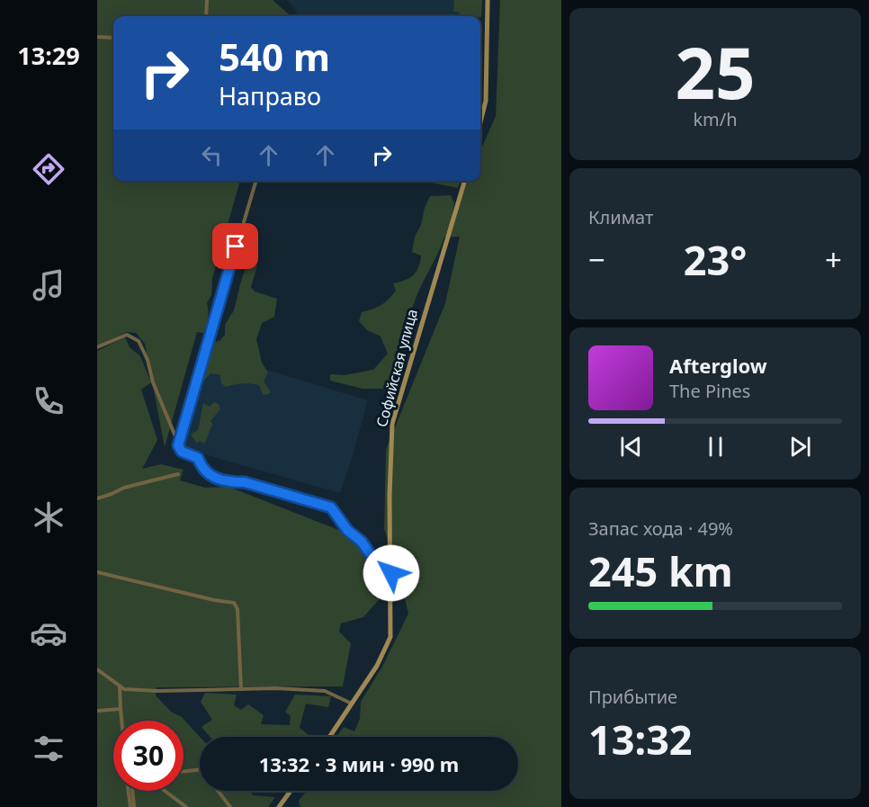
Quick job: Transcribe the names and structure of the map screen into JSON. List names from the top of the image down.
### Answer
{
  "streets": {
    "main road": ["Софийская улица"]
  },
  "page": {
    "tabs": "13:29",
    "tile": [
      ["25", "km/h"],
      "Климат",
      ["Запас хода · 49%", "245 km"],
      ["Прибытие", "13:32"]
    ],
    "turn": ["540 m", "Направо"],
    "heat": ["−", "23°", "+"],
    "song": ["Afterglow", "The Pines"],
    "limit": "30",
    "trip": "13:32 · 3 мин · 990 m"
  }
}
